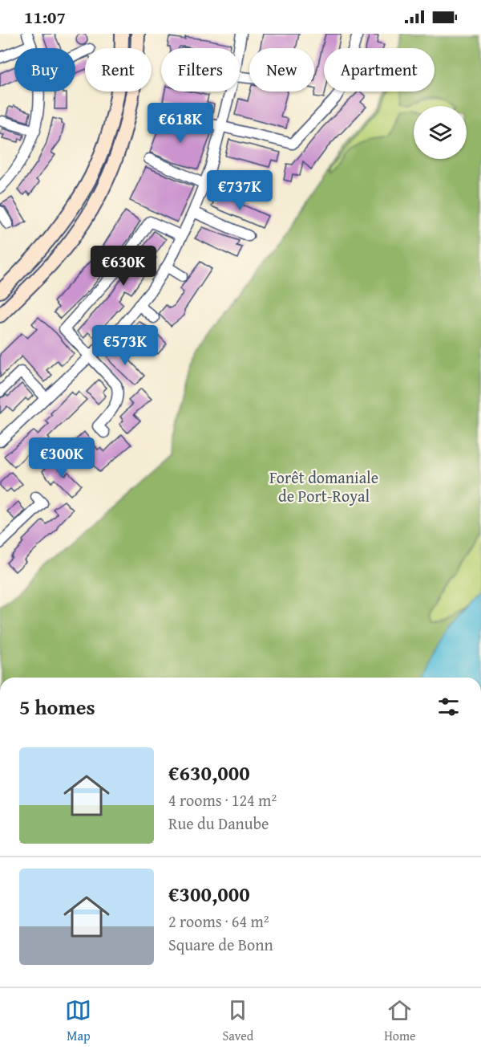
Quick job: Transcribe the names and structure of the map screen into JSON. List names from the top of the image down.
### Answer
{
  "parks": ["Forêt domaniale de Port-Royal"],
  "page": {
    "status": "11:07",
    "chip": [
      "Buy",
      "Rent",
      "Filters",
      "New",
      "Apartment"
    ],
    "price": [
      "€618K",
      "€737K",
      "€630K",
      "€573K",
      "€300K"
    ],
    "heading": "5 homes",
    "list": [
      {
        "name": "€630,000",
        "note": "4 rooms · 124 m² · Rue du Danube"
      },
      {
        "name": "€300,000",
        "note": "2 rooms · 64 m² · Square de Bonn"
      }
    ],
    "tabs": ["Map", "Saved", "Home"]
  }
}
